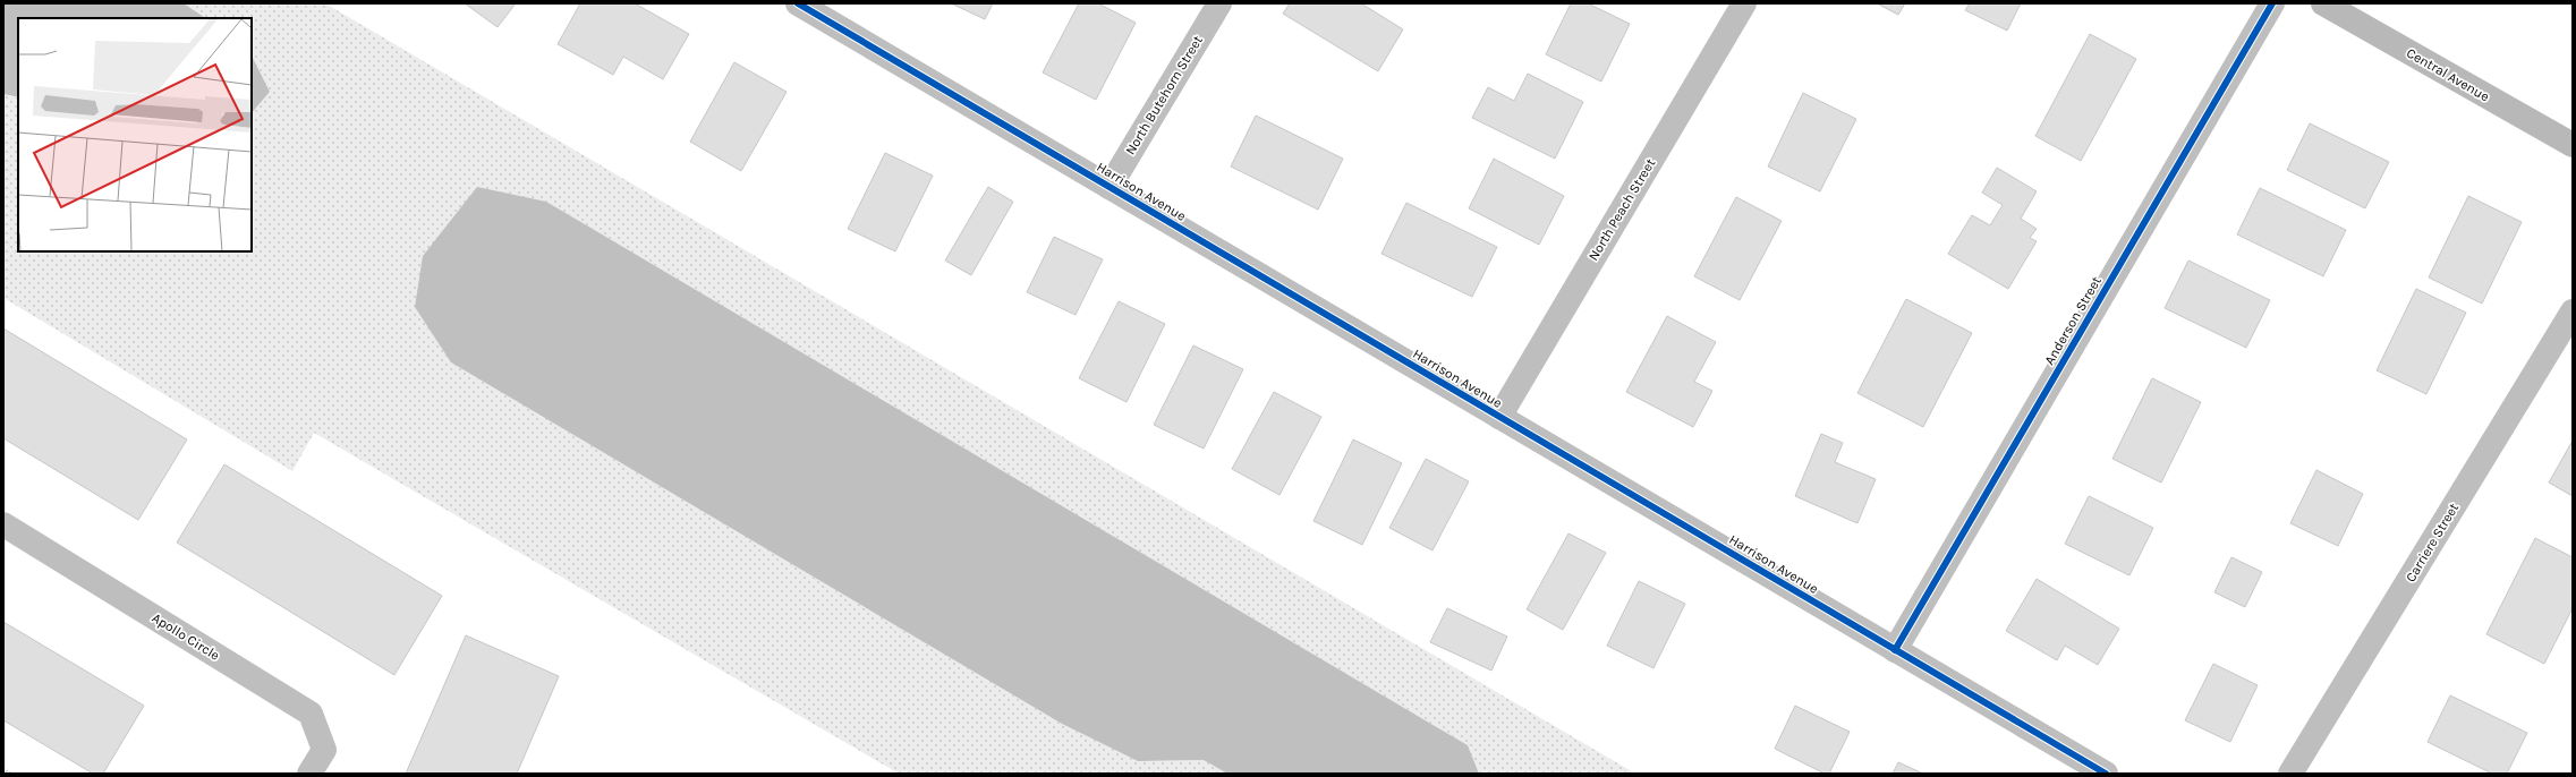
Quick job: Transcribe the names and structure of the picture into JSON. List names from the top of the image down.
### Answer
{
  "streets": {
    "main road": ["Central Avenue"],
    "street": [
      "North Butehorn Street",
      "Harrison Avenue",
      "North Peach Street",
      "Anderson Street",
      "Carriere Street",
      "Apollo Circle"
    ]
  },
  "crossings": [
    ["North Butehorn Street", "Harrison Avenue"],
    ["Harrison Avenue", "North Peach Street"],
    ["Harrison Avenue", "Anderson Street"]
  ]
}
